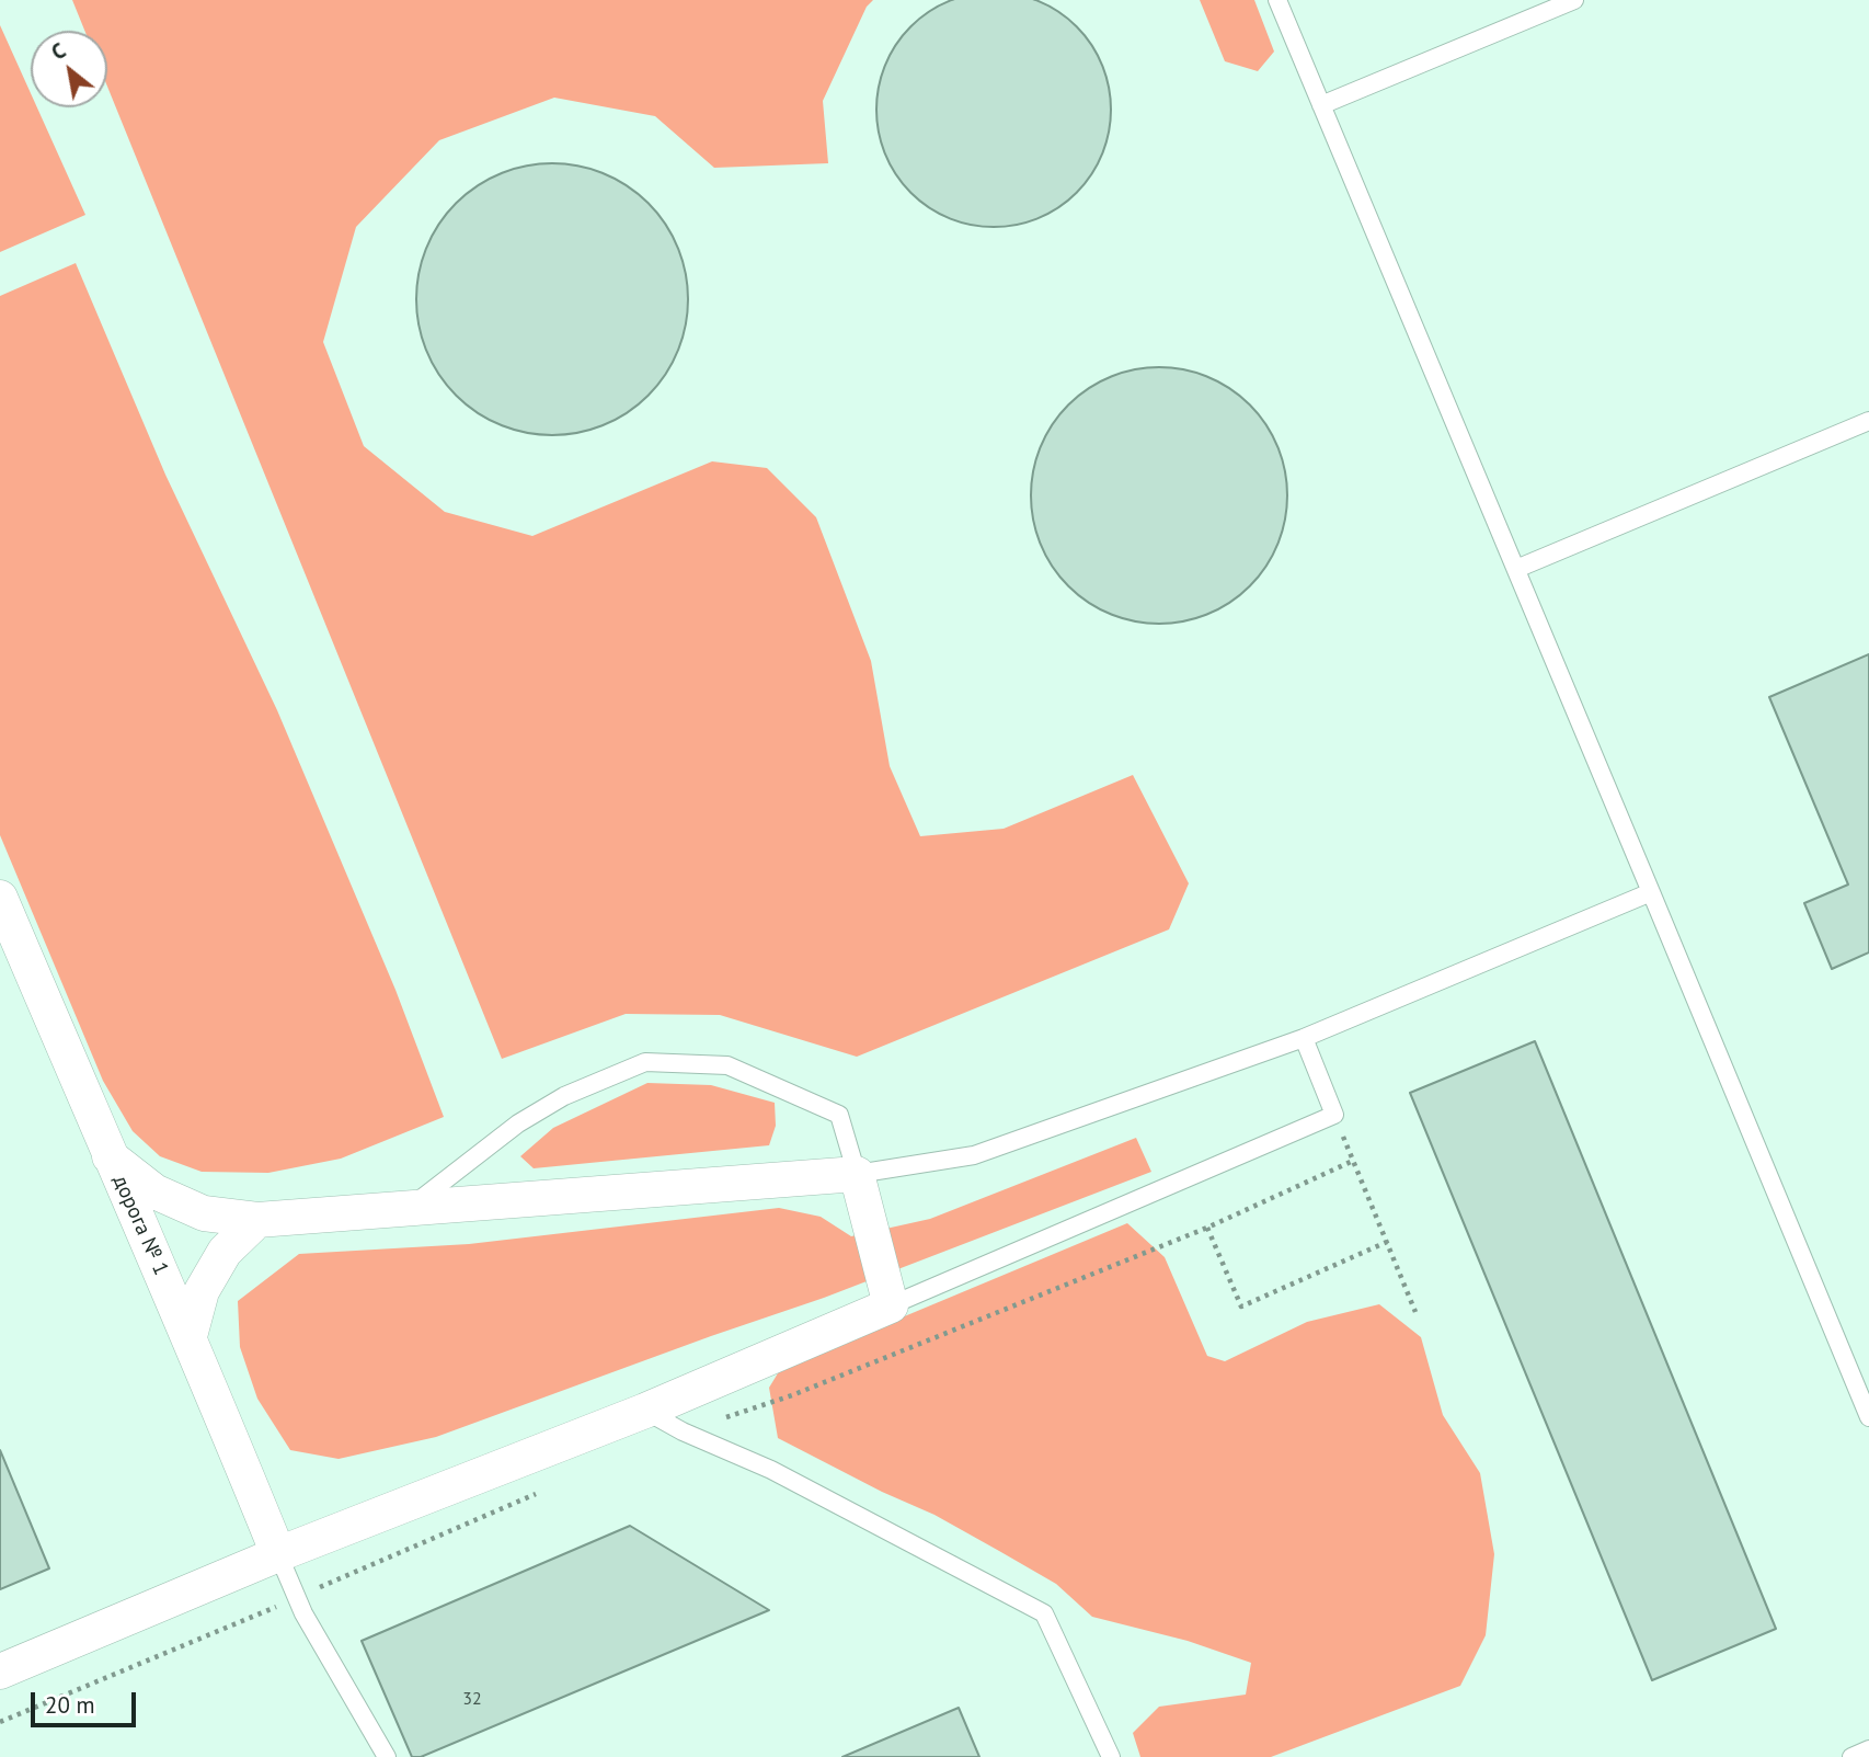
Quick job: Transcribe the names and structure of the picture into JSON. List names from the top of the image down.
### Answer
{
  "streets": {
    "street": ["дорога № 1"]
  },
  "house_numbers": ["32"],
  "scale_bar": "20 m",
  "north": "top left"
}
